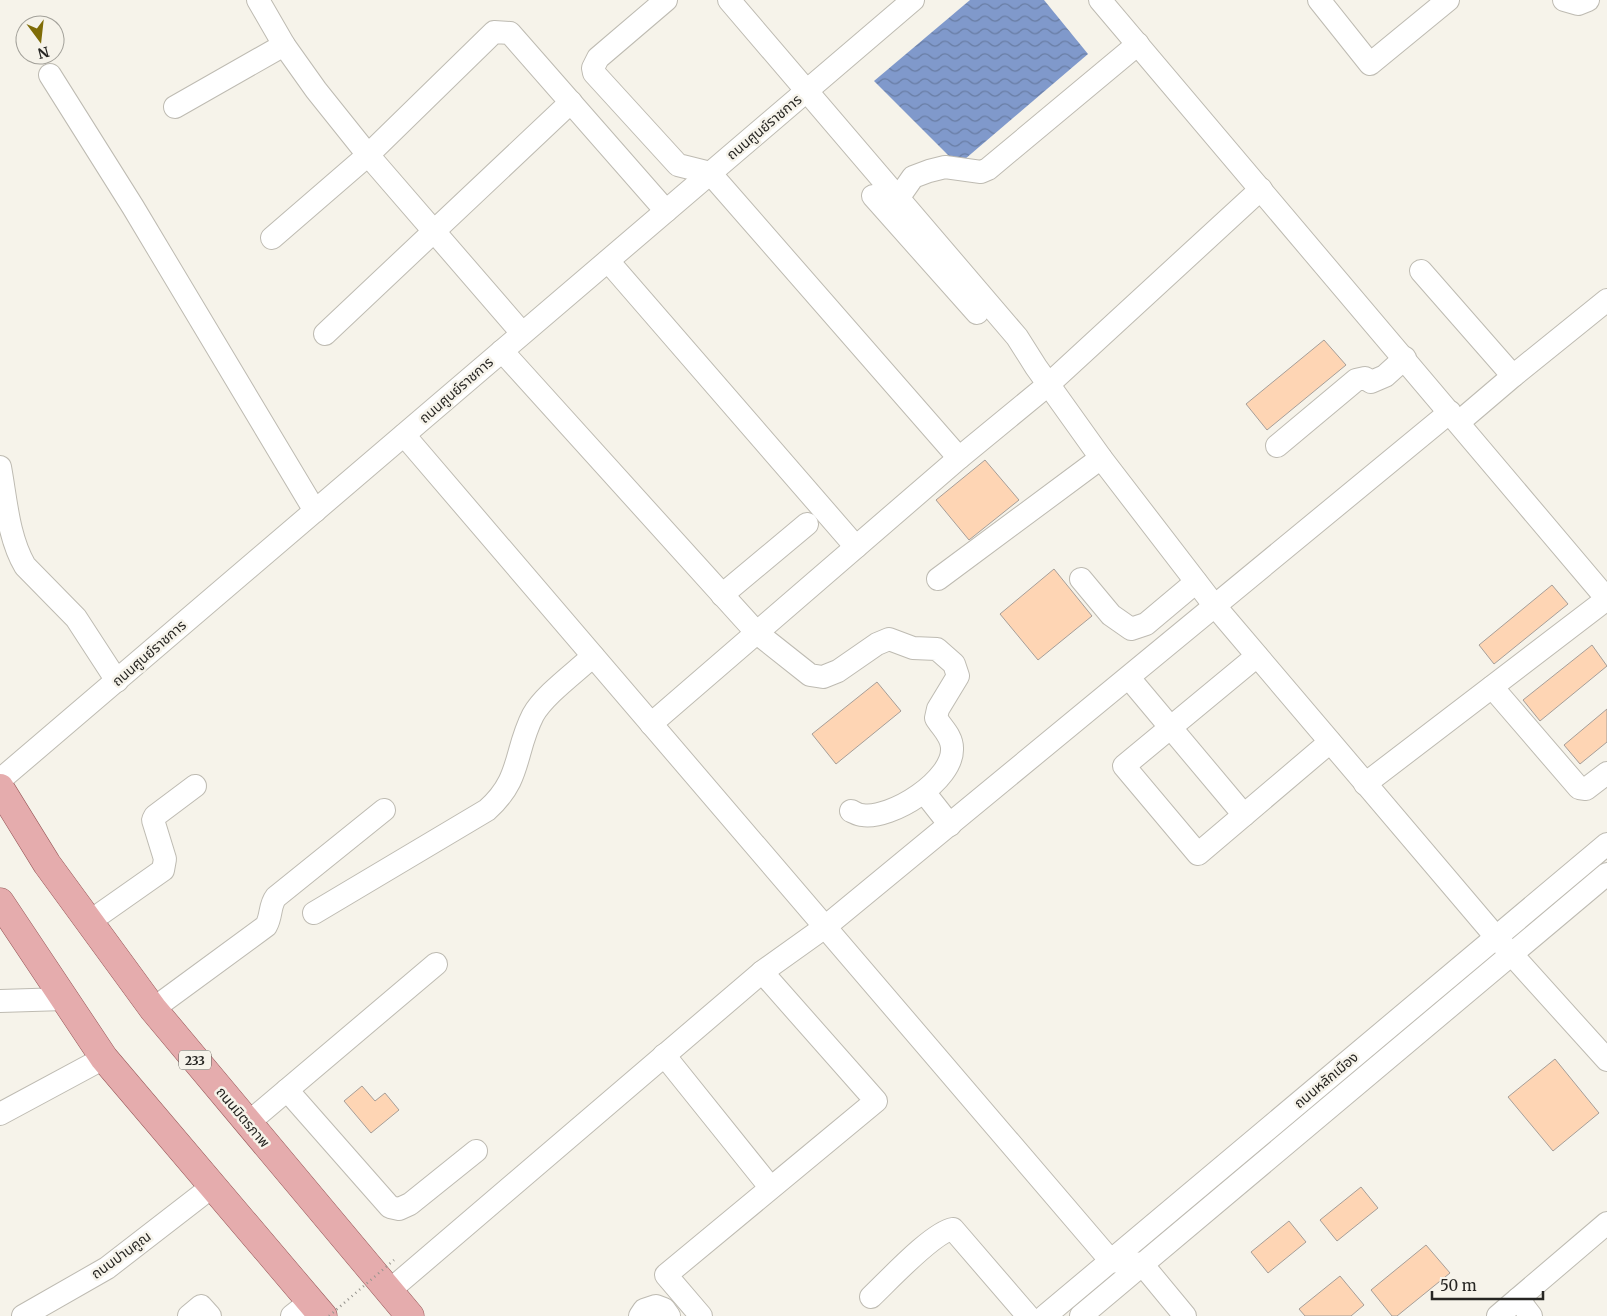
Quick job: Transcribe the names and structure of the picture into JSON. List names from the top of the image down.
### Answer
{
  "streets": {
    "main road": ["233", "ถนนมิตรภาพ"],
    "street": ["ถนนศูนย์ราชการ", "ถนนหลักเมือง", "ถนนปานคูณ"]
  },
  "scale_bar": "50 m",
  "north": "bottom"
}
